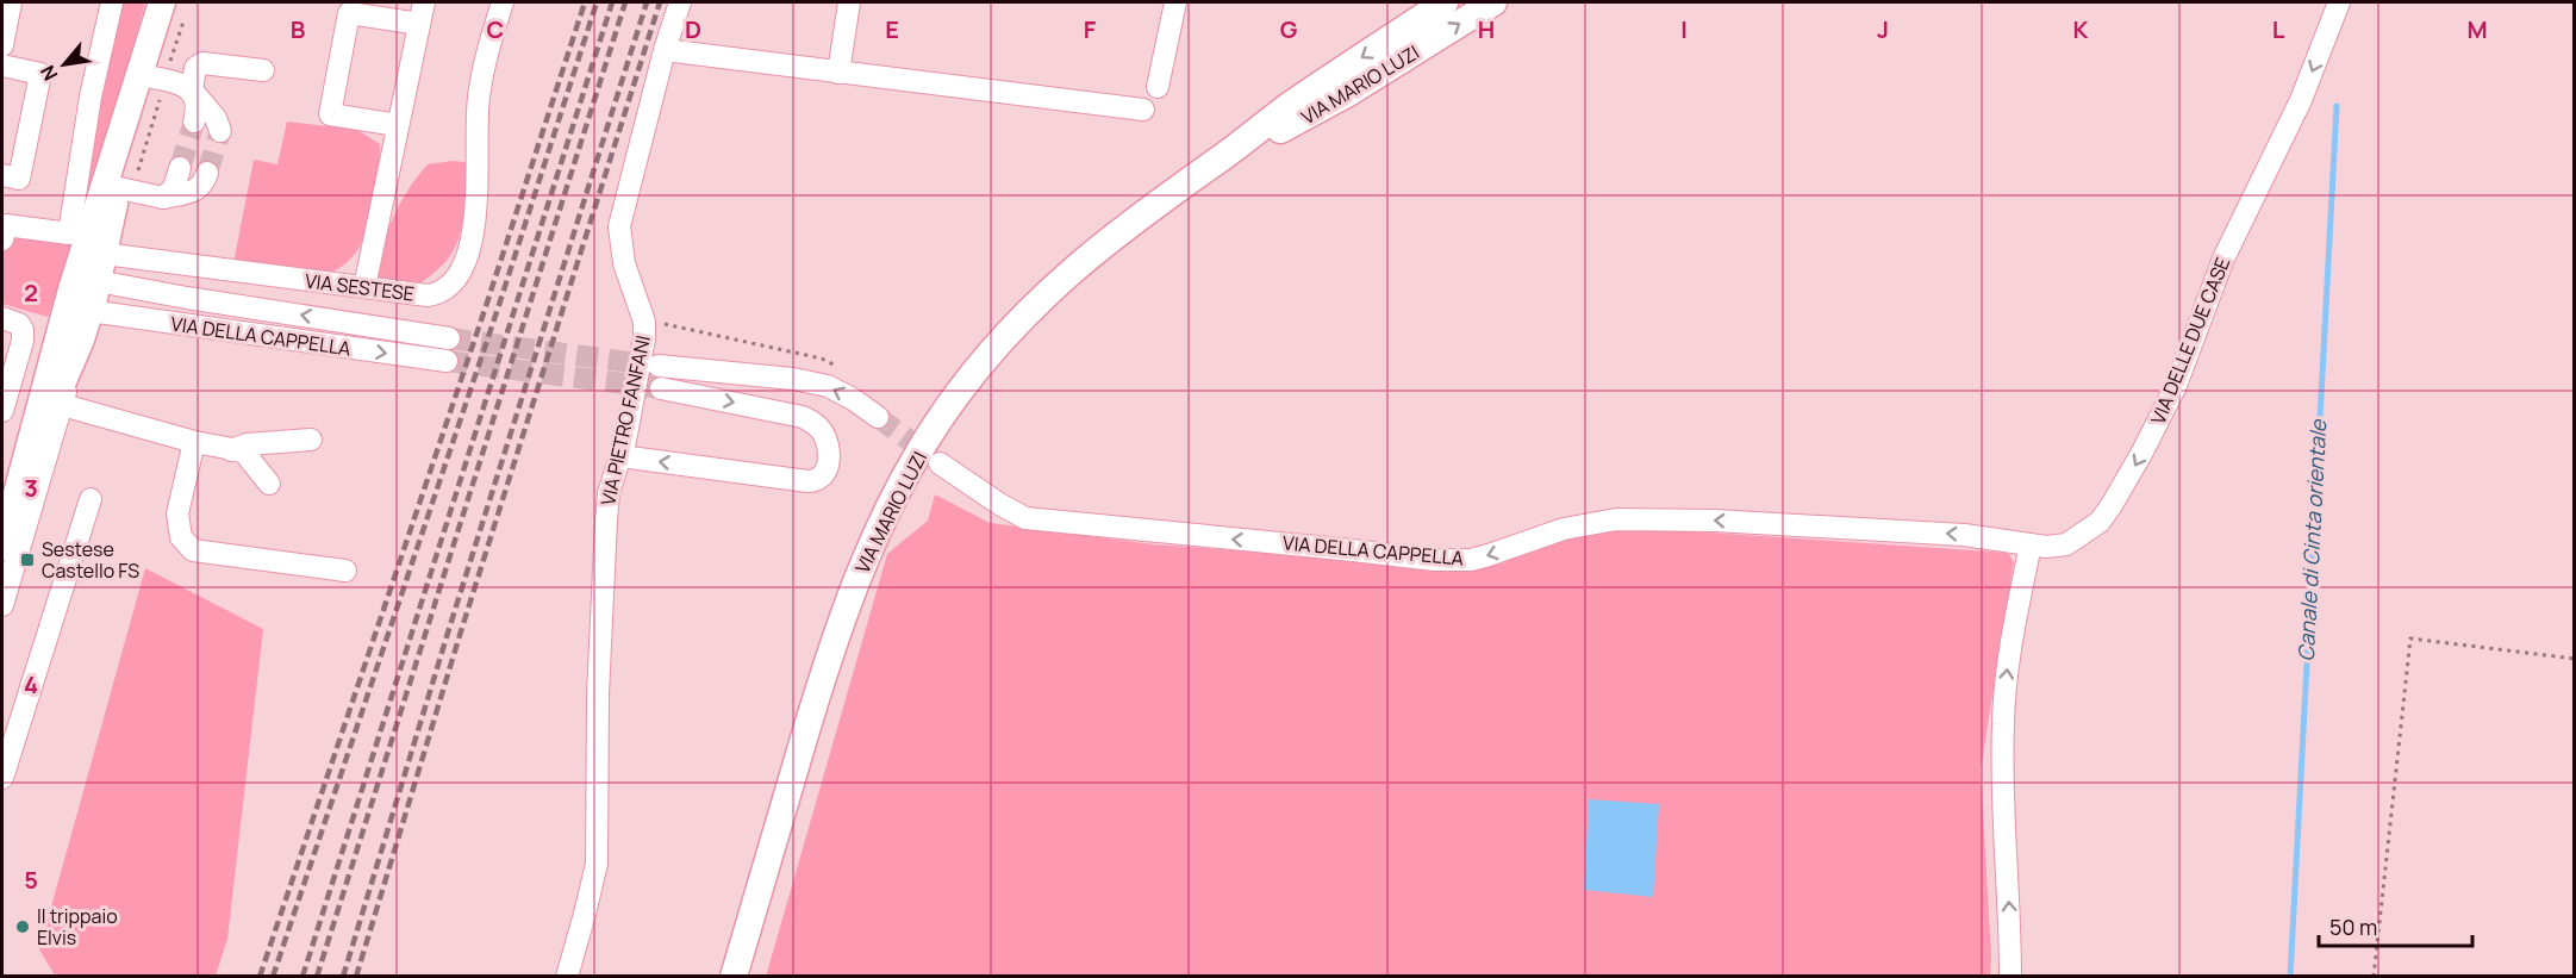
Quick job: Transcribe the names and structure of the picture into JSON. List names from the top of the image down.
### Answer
{
  "streets": {
    "main road": ["VIA MARIO LUZI"],
    "street": [
      "VIA SESTESE",
      "VIA DELLA CAPPELLA",
      "VIA DELLE DUE CASE",
      "VIA PIETRO FANFANI"
    ]
  },
  "crossings": [
    ["VIA DELLA CAPPELLA", "VIA DELLE DUE CASE"]
  ],
  "one_way": ["VIA DELLE DUE CASE"],
  "water": ["Canale di Cinta orientale"],
  "places": {
    "transit": ["Sestese Castello FS"],
    "other": ["Il trippaio Elvis"]
  },
  "scale_bar": "50 m",
  "north": "bottom left",
  "grid": {
    "columns": [
      "B",
      "C",
      "D",
      "E",
      "F",
      "G",
      "H",
      "I",
      "J",
      "K",
      "L",
      "M"
    ],
    "rows": [
      "2",
      "3",
      "4",
      "5"
    ]
  }
}
